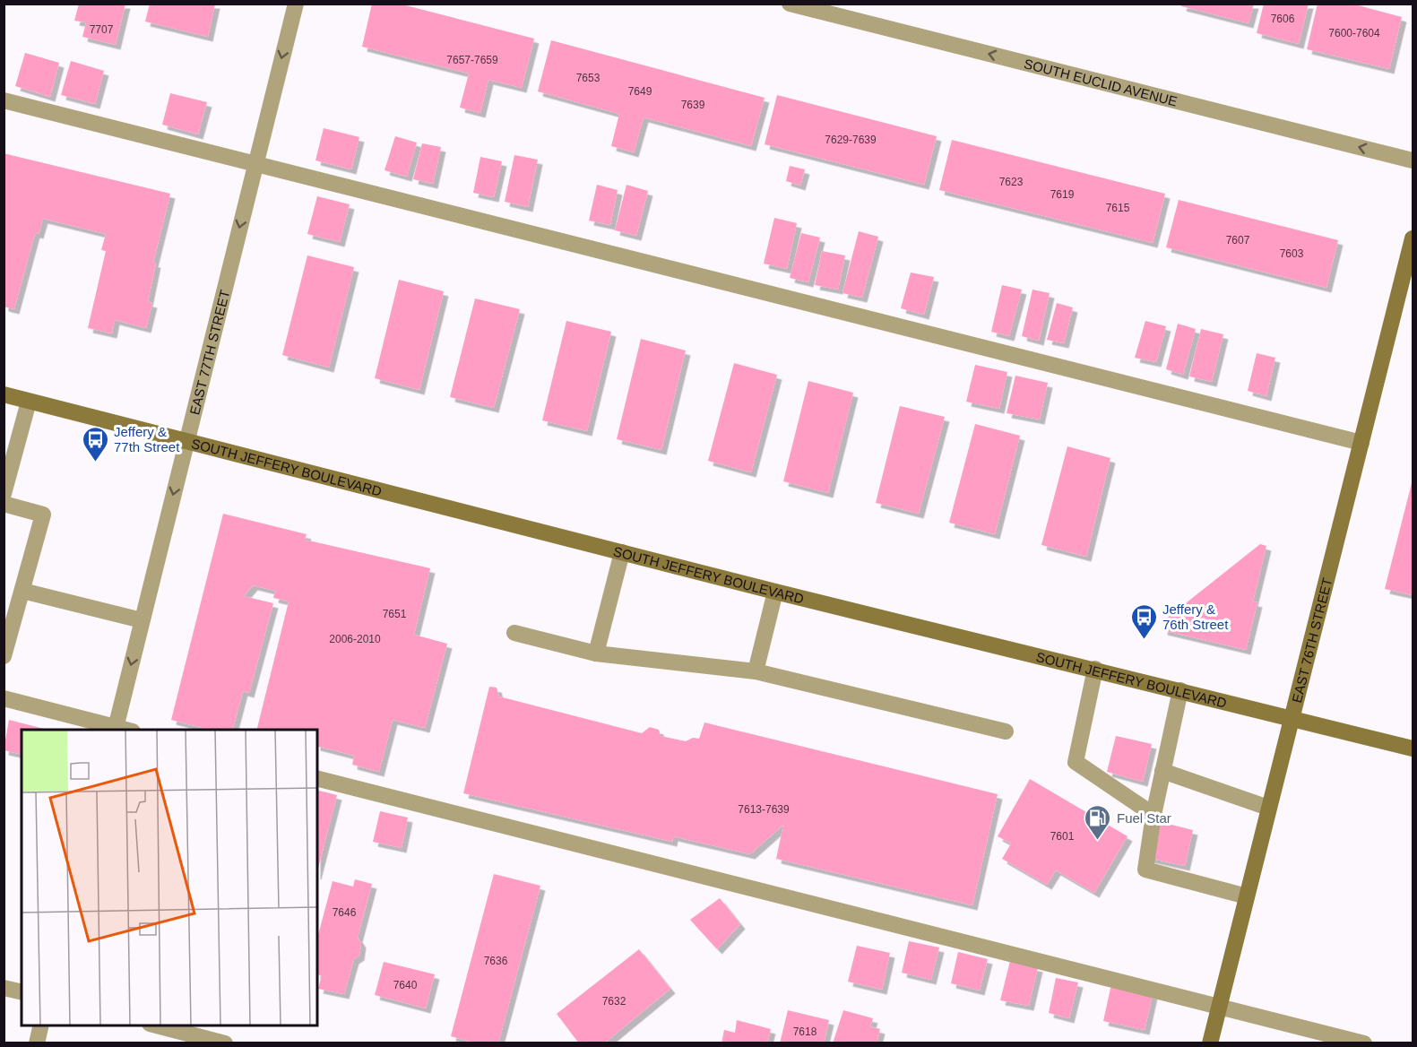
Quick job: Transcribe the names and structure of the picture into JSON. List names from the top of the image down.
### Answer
{
  "streets": {
    "street": [
      "SOUTH EUCLID AVENUE",
      "EAST 77TH STREET",
      "SOUTH JEFFERY BOULEVARD",
      "EAST 76TH STREET"
    ]
  },
  "crossings": [
    ["EAST 77TH STREET", "SOUTH JEFFERY BOULEVARD"],
    ["SOUTH JEFFERY BOULEVARD", "EAST 76TH STREET"]
  ],
  "one_way": ["SOUTH EUCLID AVENUE", "EAST 77TH STREET"],
  "places": {
    "bus stop": ["Jeffery & 77th Street", "Jeffery & 76th Street"],
    "fuel station": ["Fuel Star"]
  },
  "house_numbers": [
    "7606",
    "7707",
    "7600-7604",
    "7657-7659",
    "7653",
    "7649",
    "7639",
    "7629-7639",
    "7623",
    "7619",
    "7615",
    "7607",
    "7603",
    "7651",
    "2006-2010",
    "7613-7639",
    "7601",
    "7646",
    "7636",
    "7640",
    "7632",
    "7618"
  ]
}
